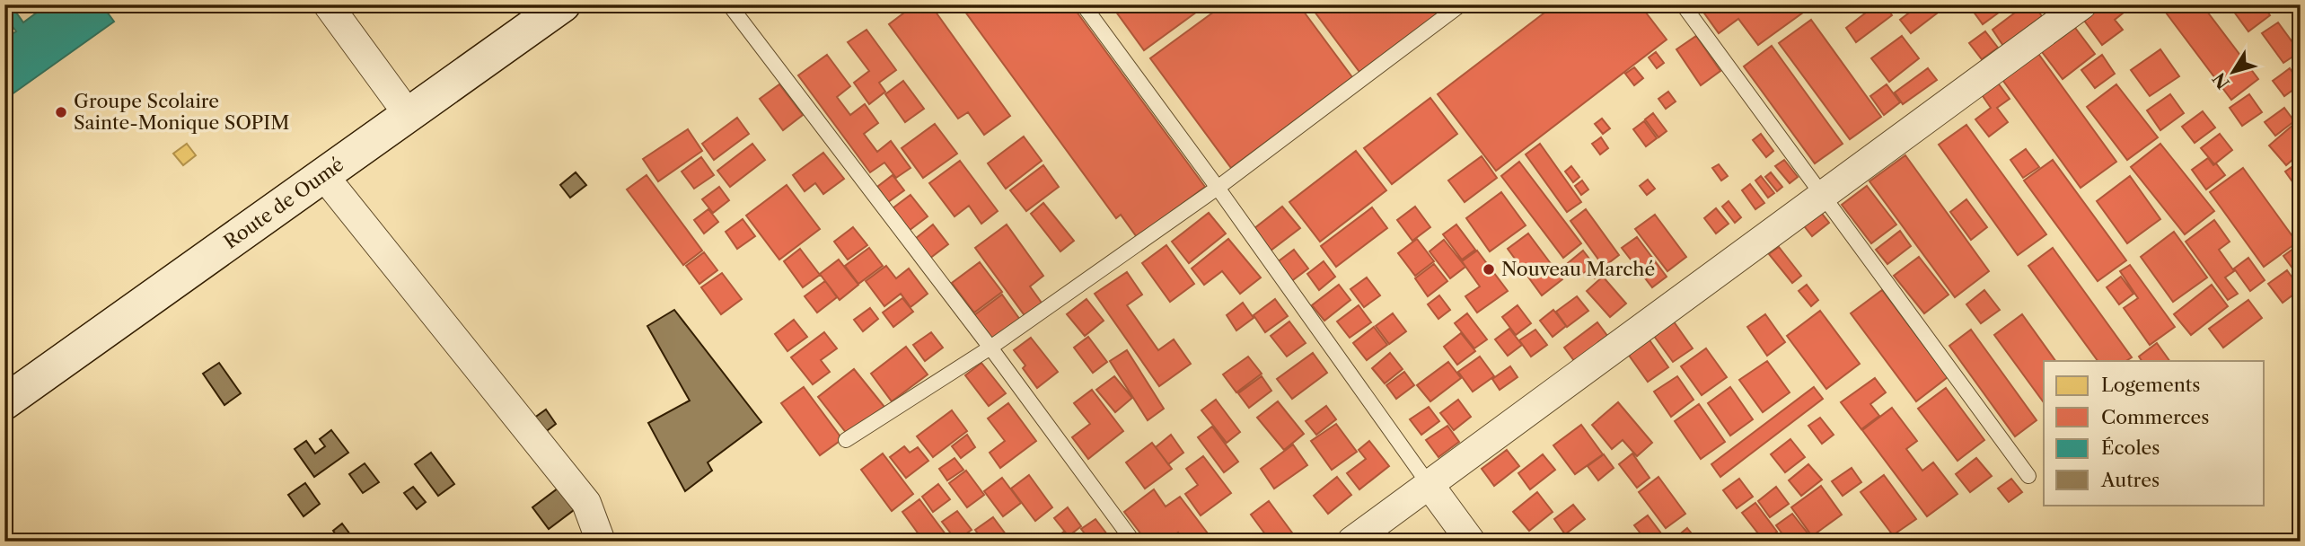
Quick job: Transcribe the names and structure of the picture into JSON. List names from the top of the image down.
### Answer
{
  "streets": {
    "street": ["Route de Oumé"]
  },
  "places": ["Groupe Scolaire Sainte-Monique SOPIM", "Nouveau Marché"],
  "legend": [
    "Logements",
    "Commerces",
    "Écoles",
    "Autres"
  ],
  "north": "bottom left"
}
